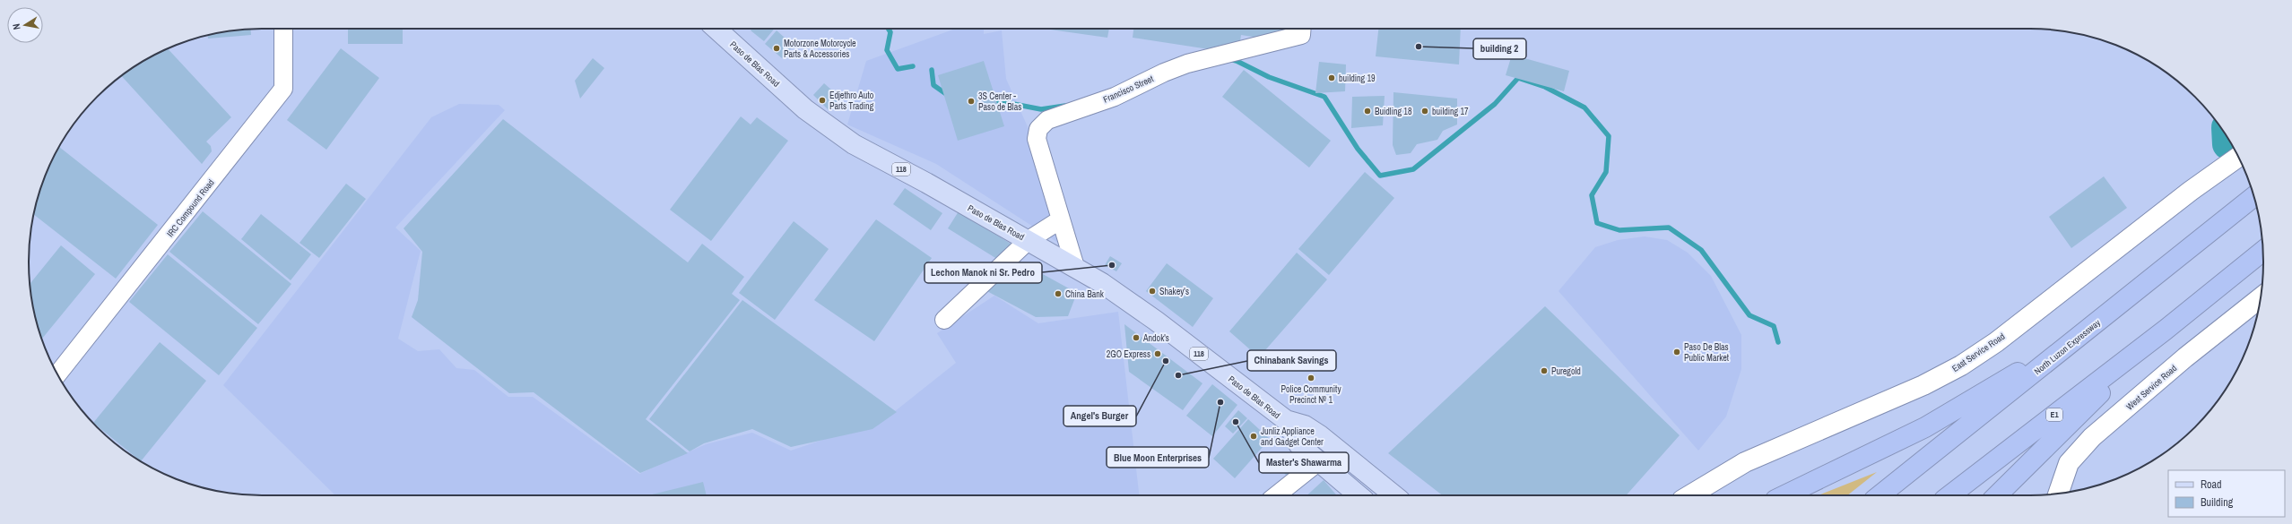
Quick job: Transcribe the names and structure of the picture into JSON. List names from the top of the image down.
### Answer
{
  "streets": {
    "highway": ["North Luzon Expressway", "E1"],
    "main road": [
      "Paso de Blas Road",
      "118",
      "East Service Road",
      "West Service Road"
    ],
    "street": ["Francisco Street", "IRC Compound Road"]
  },
  "crossings": [
    ["Paso de Blas Road", "Francisco Street"]
  ],
  "places": [
    "building 2",
    "Motorzone Motorcycle Parts & Accessories",
    "building 19",
    "Edjethro Auto Parts Trading",
    "3S Center - Paso de Blas",
    "Buidling 18",
    "building 17",
    "Lechon Manok ni Sr. Pedro",
    "Shakey's",
    "China Bank",
    "Andok's",
    "Paso De Blas Public Market",
    "2GO Express",
    "Angel's Burger",
    "Puregold",
    "Chinabank Savings",
    "Police Community Precinct № 1",
    "Blue Moon Enterprises",
    "Master's Shawarma",
    "Junliz Appliance and Gadget Center"
  ],
  "legend": ["Road", "Building"],
  "north": "left"
}
